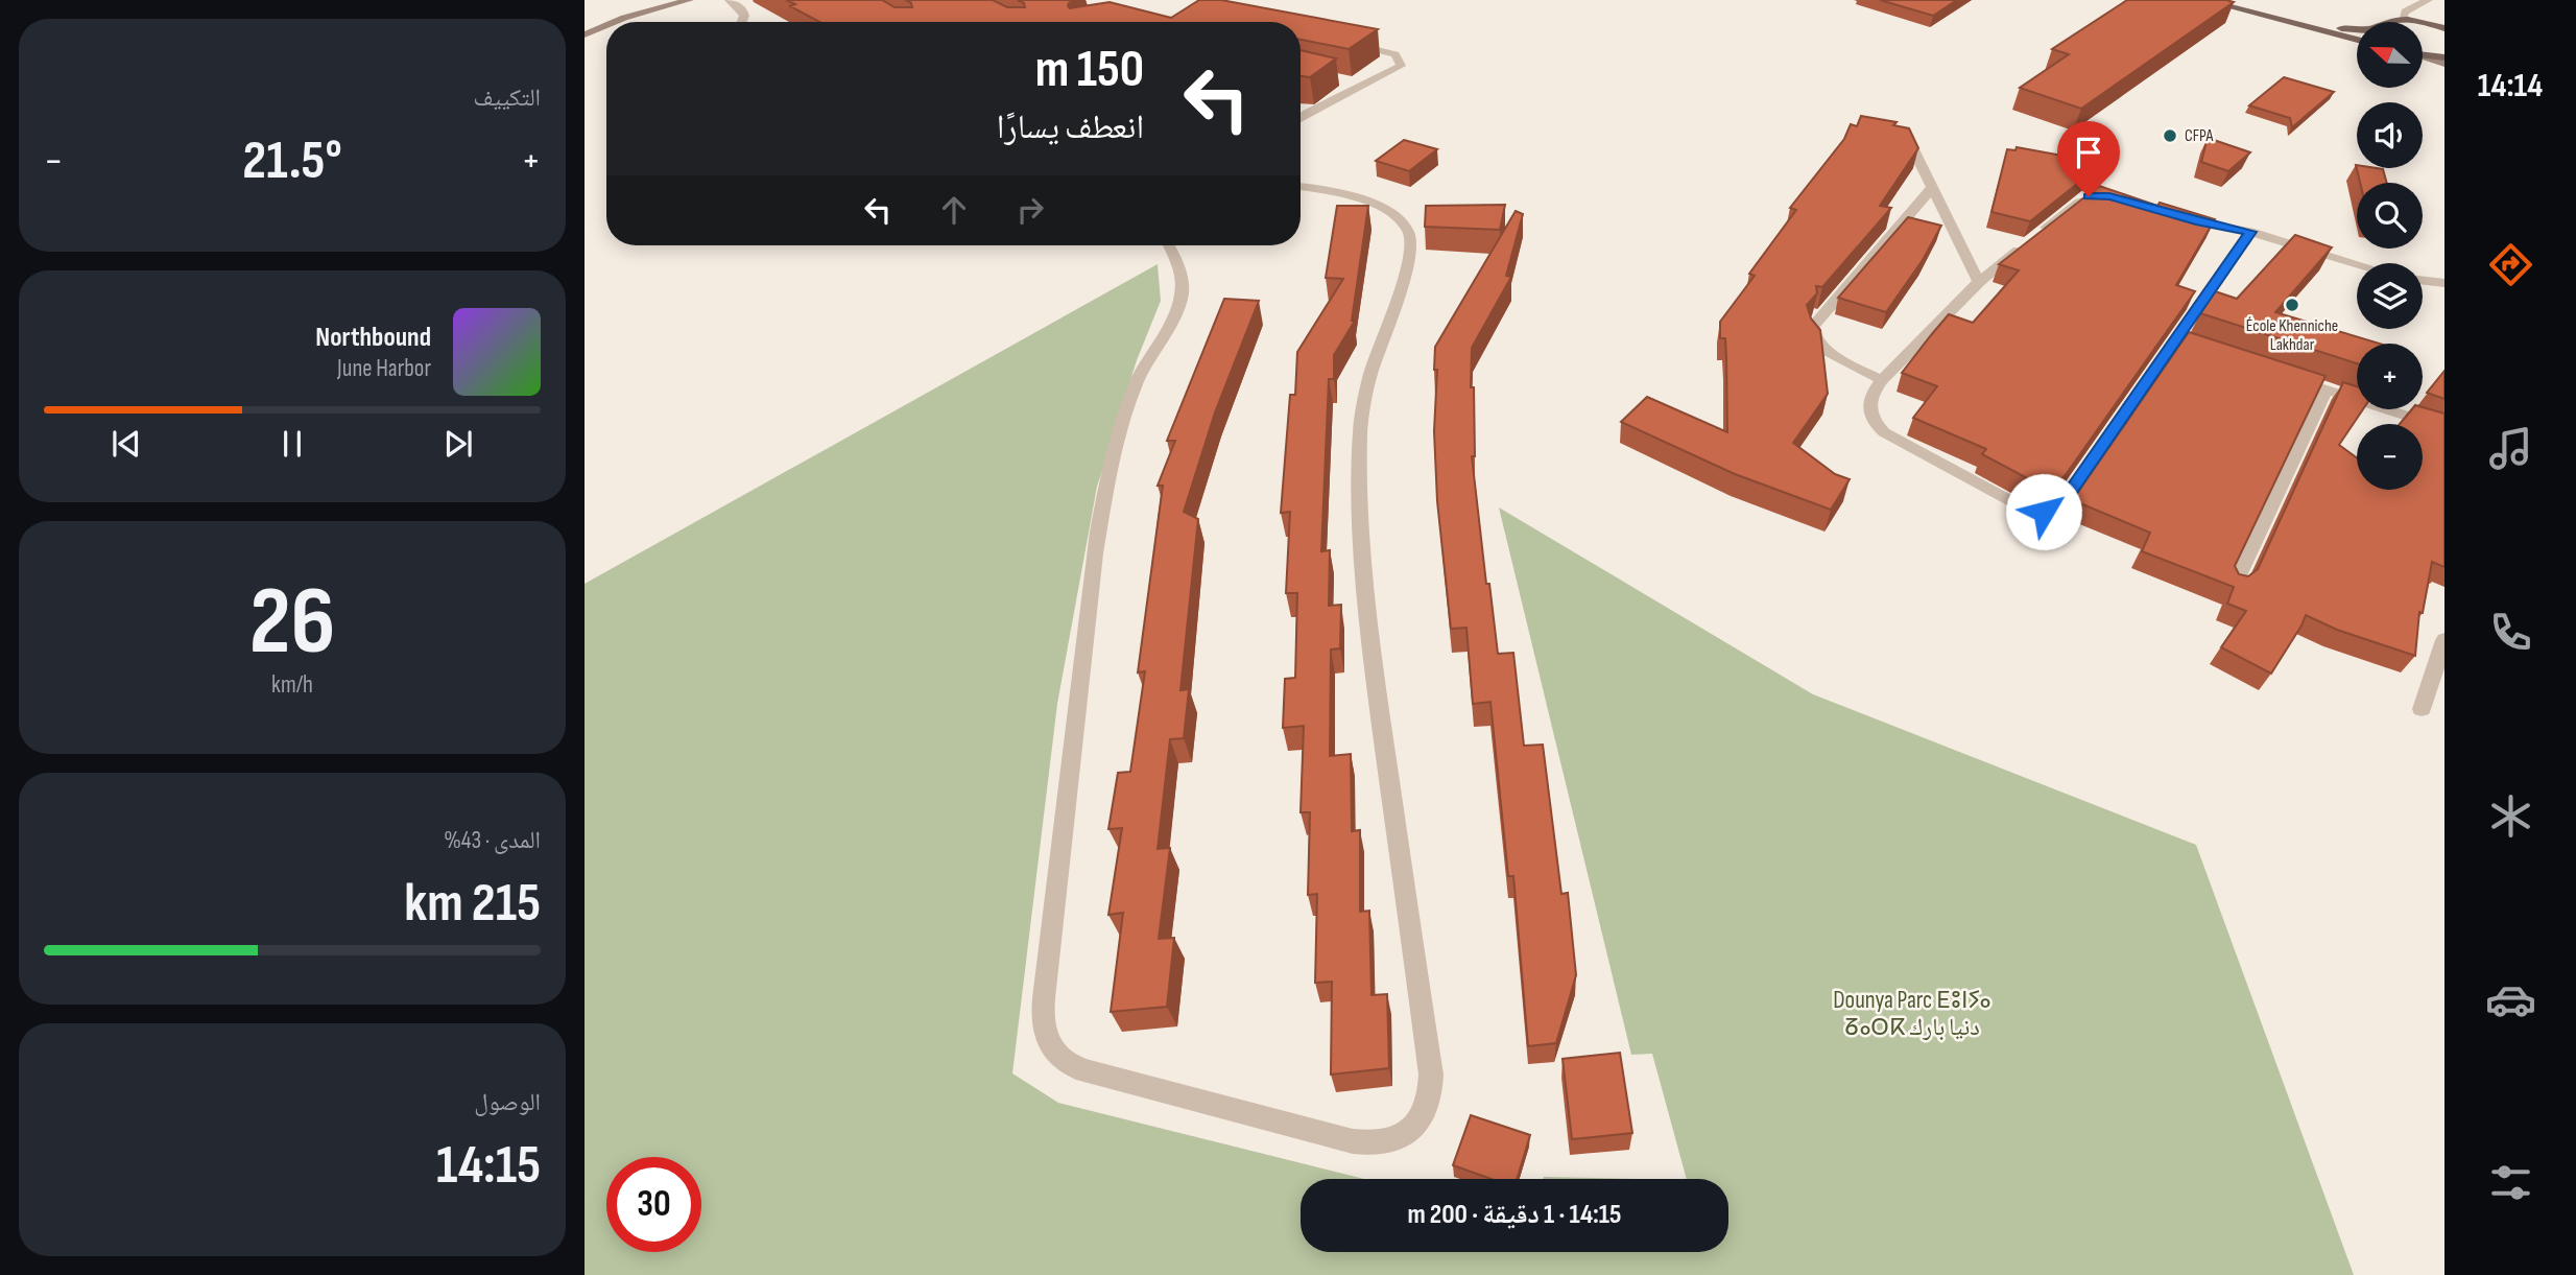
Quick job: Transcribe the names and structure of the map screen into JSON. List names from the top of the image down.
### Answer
{
  "parks": ["Dounya Parc ⴹⵓⵏⵢⴰ ⵒⴰⵔⴽ دنيا بارك"],
  "places": ["CFPA", "École Khenniche Lakhdar"],
  "north": "left",
  "page": {
    "tabs": "14:14",
    "tile": [
      "التكييف",
      ["26", "km/h"],
      ["المدى · 43%", "215 km"],
      ["الوصول", "14:15"]
    ],
    "map_buttons": ["+", "−"],
    "turn": ["150 m", "انعطف يسارًا"],
    "heat": ["−", "21.5°", "+"],
    "song": ["Northbound", "June Harbor"],
    "limit": "30",
    "trip": "14:15 · 1 دقيقة · 200 m"
  }
}
